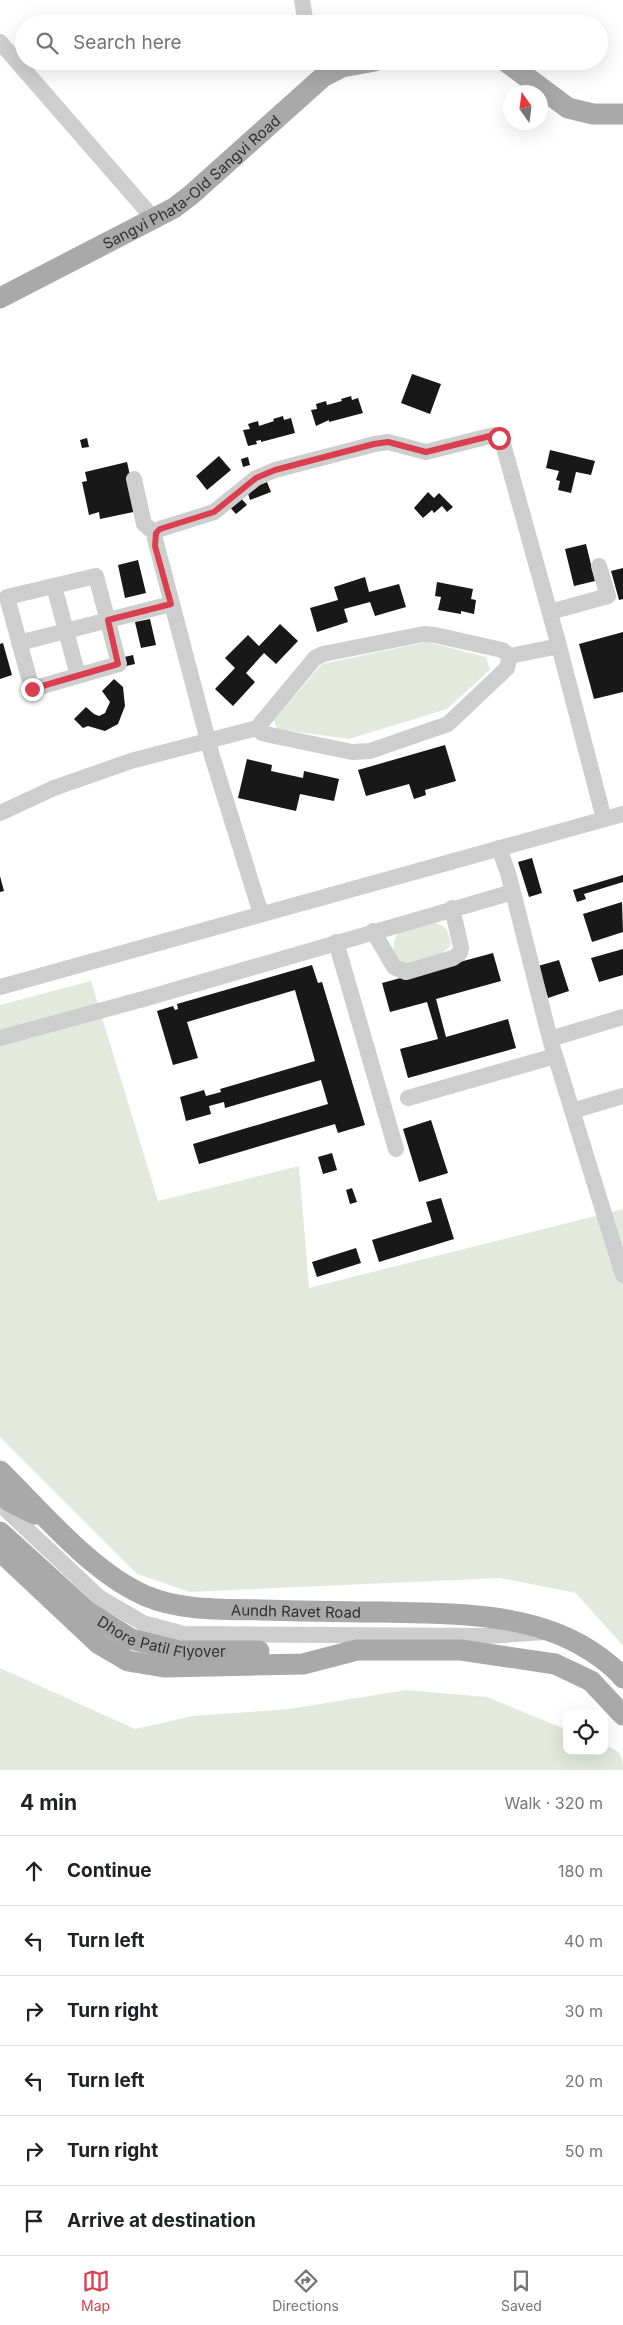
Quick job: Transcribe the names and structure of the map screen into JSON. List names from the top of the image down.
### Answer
{
  "streets": {
    "main road": ["Sangvi Phata-Old Sangvi Road", "Aundh Ravet Road", "Dhore Patil Flyover"]
  },
  "north": "top",
  "page": {
    "search": "Search here",
    "heading": ["4 min", "Walk · 320 m"],
    "list": [
      ["Continue", "180 m"],
      ["Turn left", "40 m"],
      ["Turn right", "30 m"],
      ["Turn left", "20 m"],
      ["Turn right", "50 m"],
      "Arrive at destination"
    ],
    "nav": ["Map", "Directions", "Saved"]
  }
}
